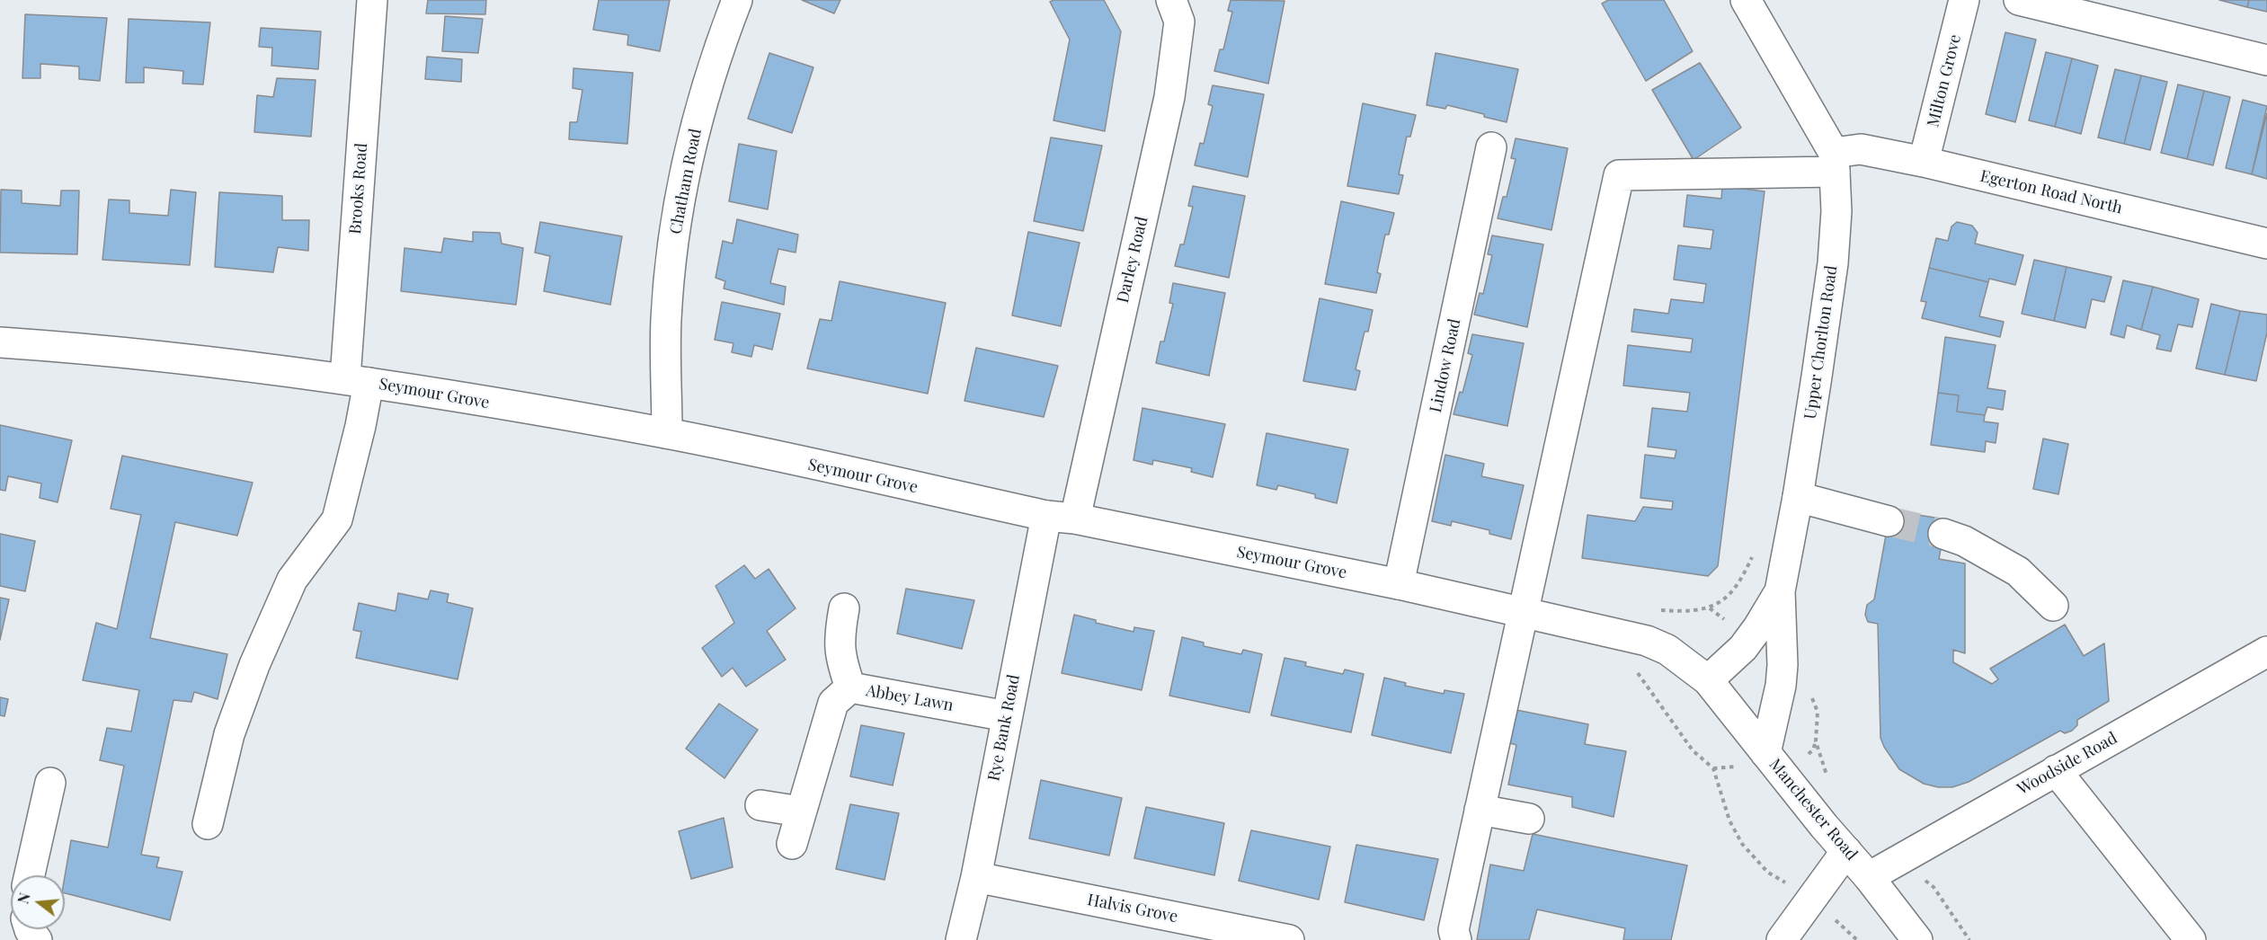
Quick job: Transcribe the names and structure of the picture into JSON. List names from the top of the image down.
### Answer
{
  "streets": {
    "street": [
      "Milton Grove",
      "Chatham Road",
      "Brooks Road",
      "Egerton Road North",
      "Darley Road",
      "Upper Chorlton Road",
      "Lindow Road",
      "Seymour Grove",
      "Abbey Lawn",
      "Rye Bank Road",
      "Woodside Road",
      "Manchester Road",
      "Halvis Grove"
    ]
  },
  "crossings": [
    ["Milton Grove", "Egerton Road North"],
    ["Chatham Road", "Seymour Grove"],
    ["Brooks Road", "Seymour Grove"],
    ["Egerton Road North", "Upper Chorlton Road"],
    ["Egerton Road North", "Seymour Grove"],
    ["Darley Road", "Seymour Grove"],
    ["Upper Chorlton Road", "Seymour Grove"],
    ["Upper Chorlton Road", "Manchester Road"],
    ["Lindow Road", "Seymour Grove"],
    ["Seymour Grove", "Rye Bank Road"],
    ["Seymour Grove", "Manchester Road"],
    ["Abbey Lawn", "Rye Bank Road"],
    ["Rye Bank Road", "Halvis Grove"],
    ["Woodside Road", "Manchester Road"]
  ],
  "north": "left"
}
